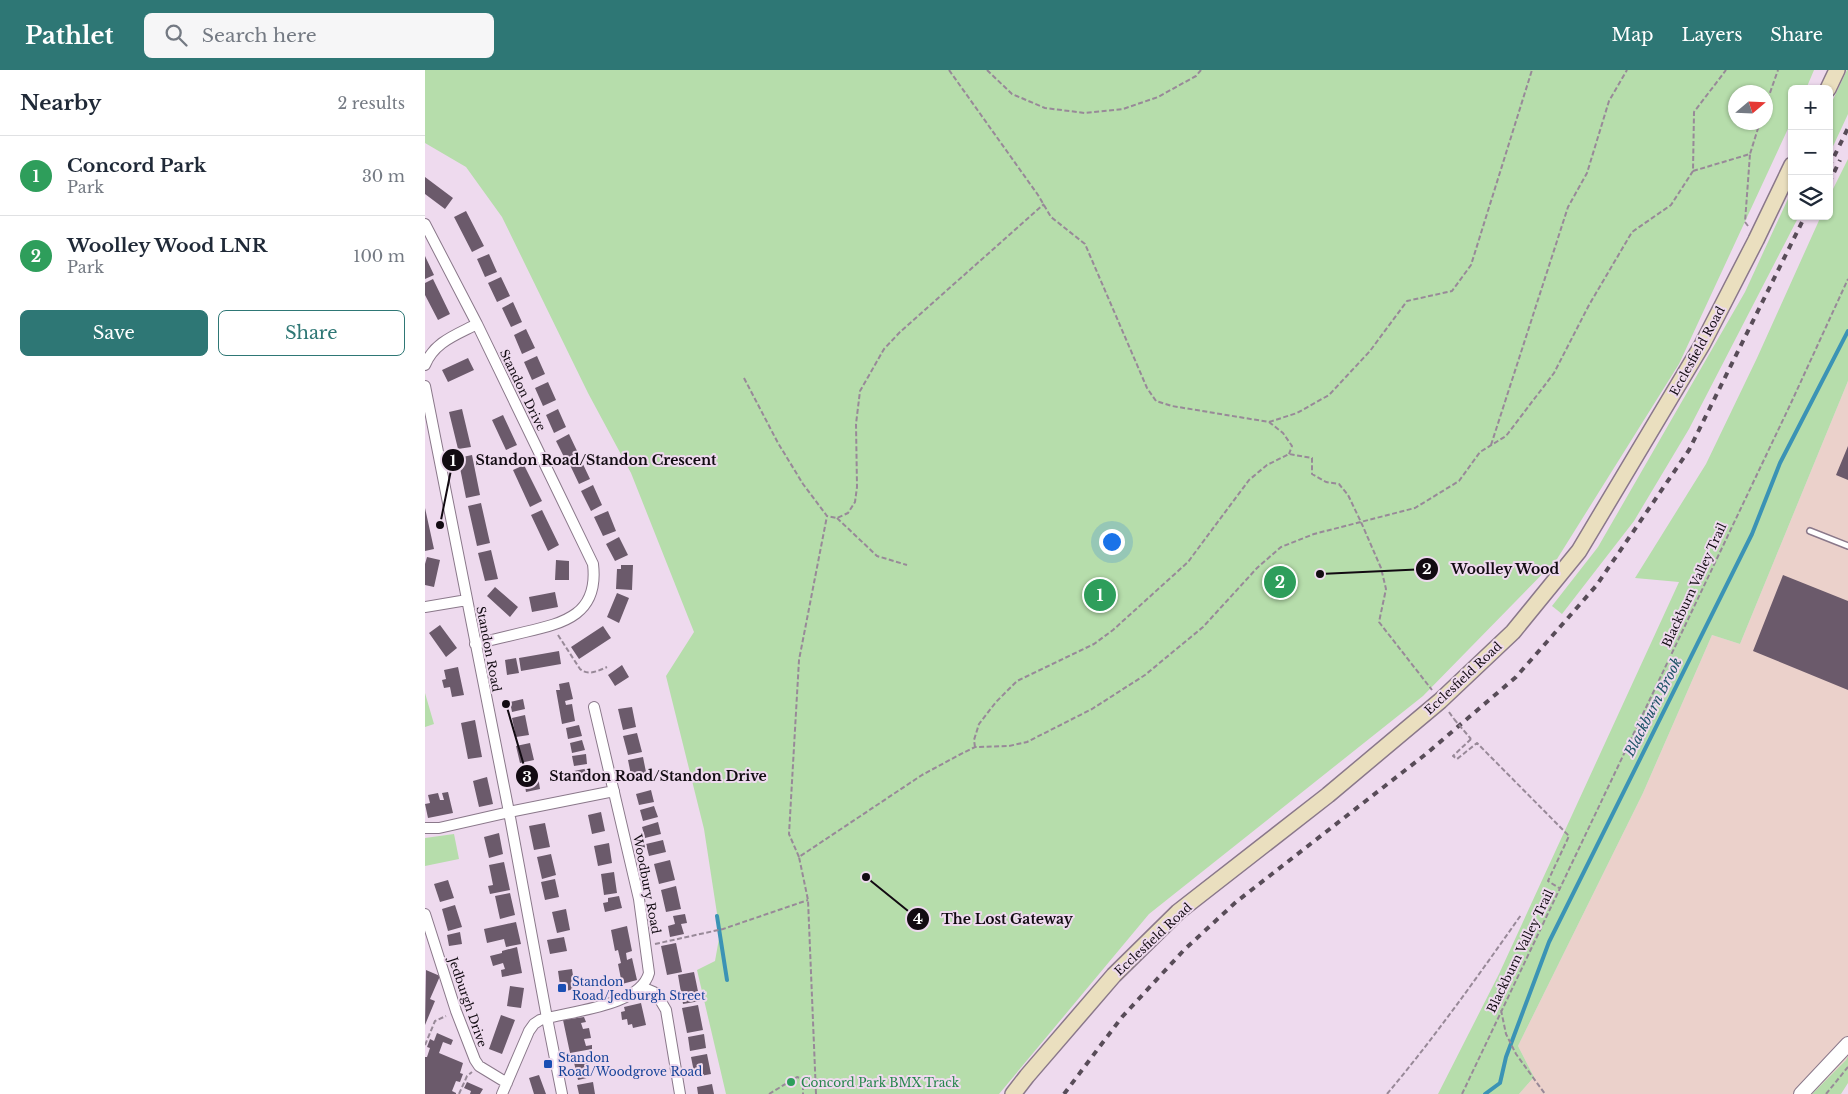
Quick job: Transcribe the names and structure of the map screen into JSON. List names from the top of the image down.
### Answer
{
  "streets": {
    "main road": ["Ecclesfield Road"],
    "street": [
      "Standon Drive",
      "Standon Road",
      "Woodbury Road",
      "Jedburgh Drive"
    ],
    "path": ["Blackburn Valley Trail"]
  },
  "crossings": [
    ["Standon Drive", "Standon Road"]
  ],
  "water": ["Blackburn Brook"],
  "places": {
    "other": [
      "Standon Road/Standon Crescent",
      "Woolley Wood",
      "Standon Road/Standon Drive",
      "The Lost Gateway",
      "Concord Park BMX Track"
    ],
    "transit": ["Standon Road/Jedburgh Street", "Standon Road/Woodgrove Road"]
  },
  "north": "right",
  "page": {
    "header": "Pathlet",
    "search": "Search here",
    "nav": ["Map", "Layers", "Share"],
    "heading": ["Nearby", "2 results"],
    "map_buttons": ["+", "−"],
    "list": [
      {
        "mark": "1",
        "name": "Concord Park",
        "note": "Park",
        "value": "30 m"
      },
      {
        "mark": "2",
        "name": "Woolley Wood LNR",
        "note": "Park",
        "value": "100 m"
      }
    ],
    "buttons": ["Save", "Share"],
    "pins": ["2", "1"]
  }
}
